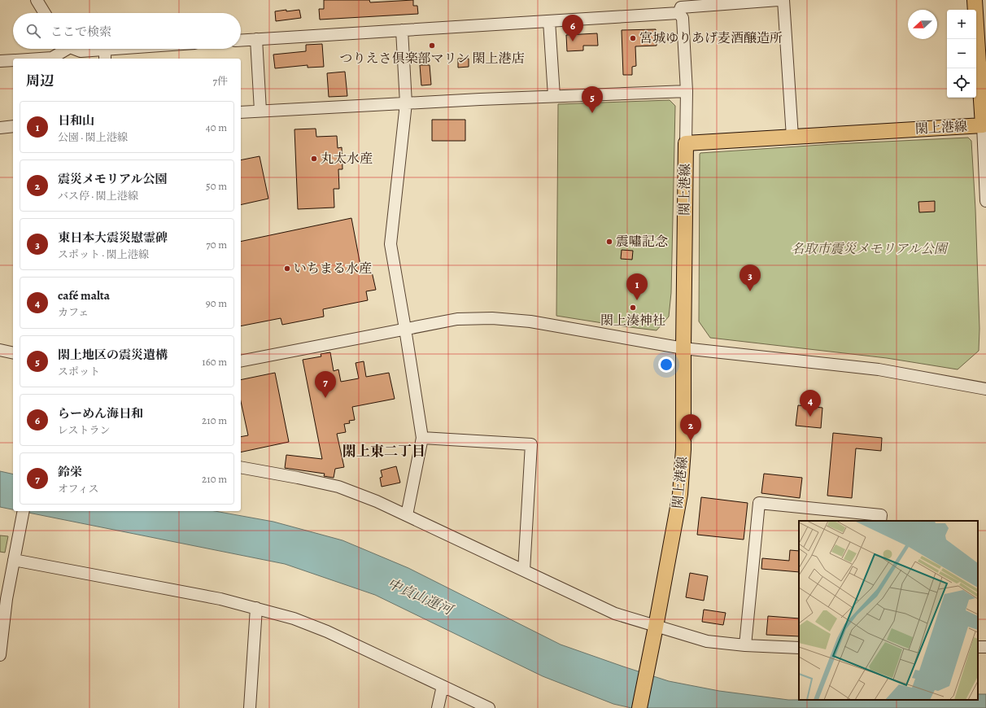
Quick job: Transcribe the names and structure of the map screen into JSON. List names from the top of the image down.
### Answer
{
  "streets": {
    "main road": ["閖上港線"]
  },
  "districts": ["閖上東二丁目"],
  "water": ["中貞山運河"],
  "parks": ["名取市震災メモリアル公園"],
  "places": [
    "宮城ゆりあげ麦酒醸造所",
    "つりえさ倶楽部マリン 閖上港店",
    "丸太水産",
    "震嘯記念",
    "いちまる水産",
    "閖上湊神社"
  ],
  "north": "left",
  "page": {
    "map_buttons": ["+", "−"],
    "search": "ここで検索",
    "pins": [
      "6",
      "5",
      "3",
      "1",
      "7",
      "4",
      "2"
    ],
    "heading": ["周辺", "7件"],
    "list": [
      {
        "mark": "1",
        "name": "日和山",
        "note": "公園 · 閖上港線",
        "value": "40 m"
      },
      {
        "mark": "2",
        "name": "震災メモリアル公園",
        "note": "バス停 · 閖上港線",
        "value": "50 m"
      },
      {
        "mark": "3",
        "name": "東日本大震災慰霊碑",
        "note": "スポット · 閖上港線",
        "value": "70 m"
      },
      {
        "mark": "4",
        "name": "café malta",
        "note": "カフェ",
        "value": "90 m"
      },
      {
        "mark": "5",
        "name": "閖上地区の震災遺構",
        "note": "スポット",
        "value": "160 m"
      },
      {
        "mark": "6",
        "name": "らーめん海日和",
        "note": "レストラン",
        "value": "210 m"
      },
      {
        "mark": "7",
        "name": "鈴栄",
        "note": "オフィス",
        "value": "210 m"
      }
    ]
  }
}
